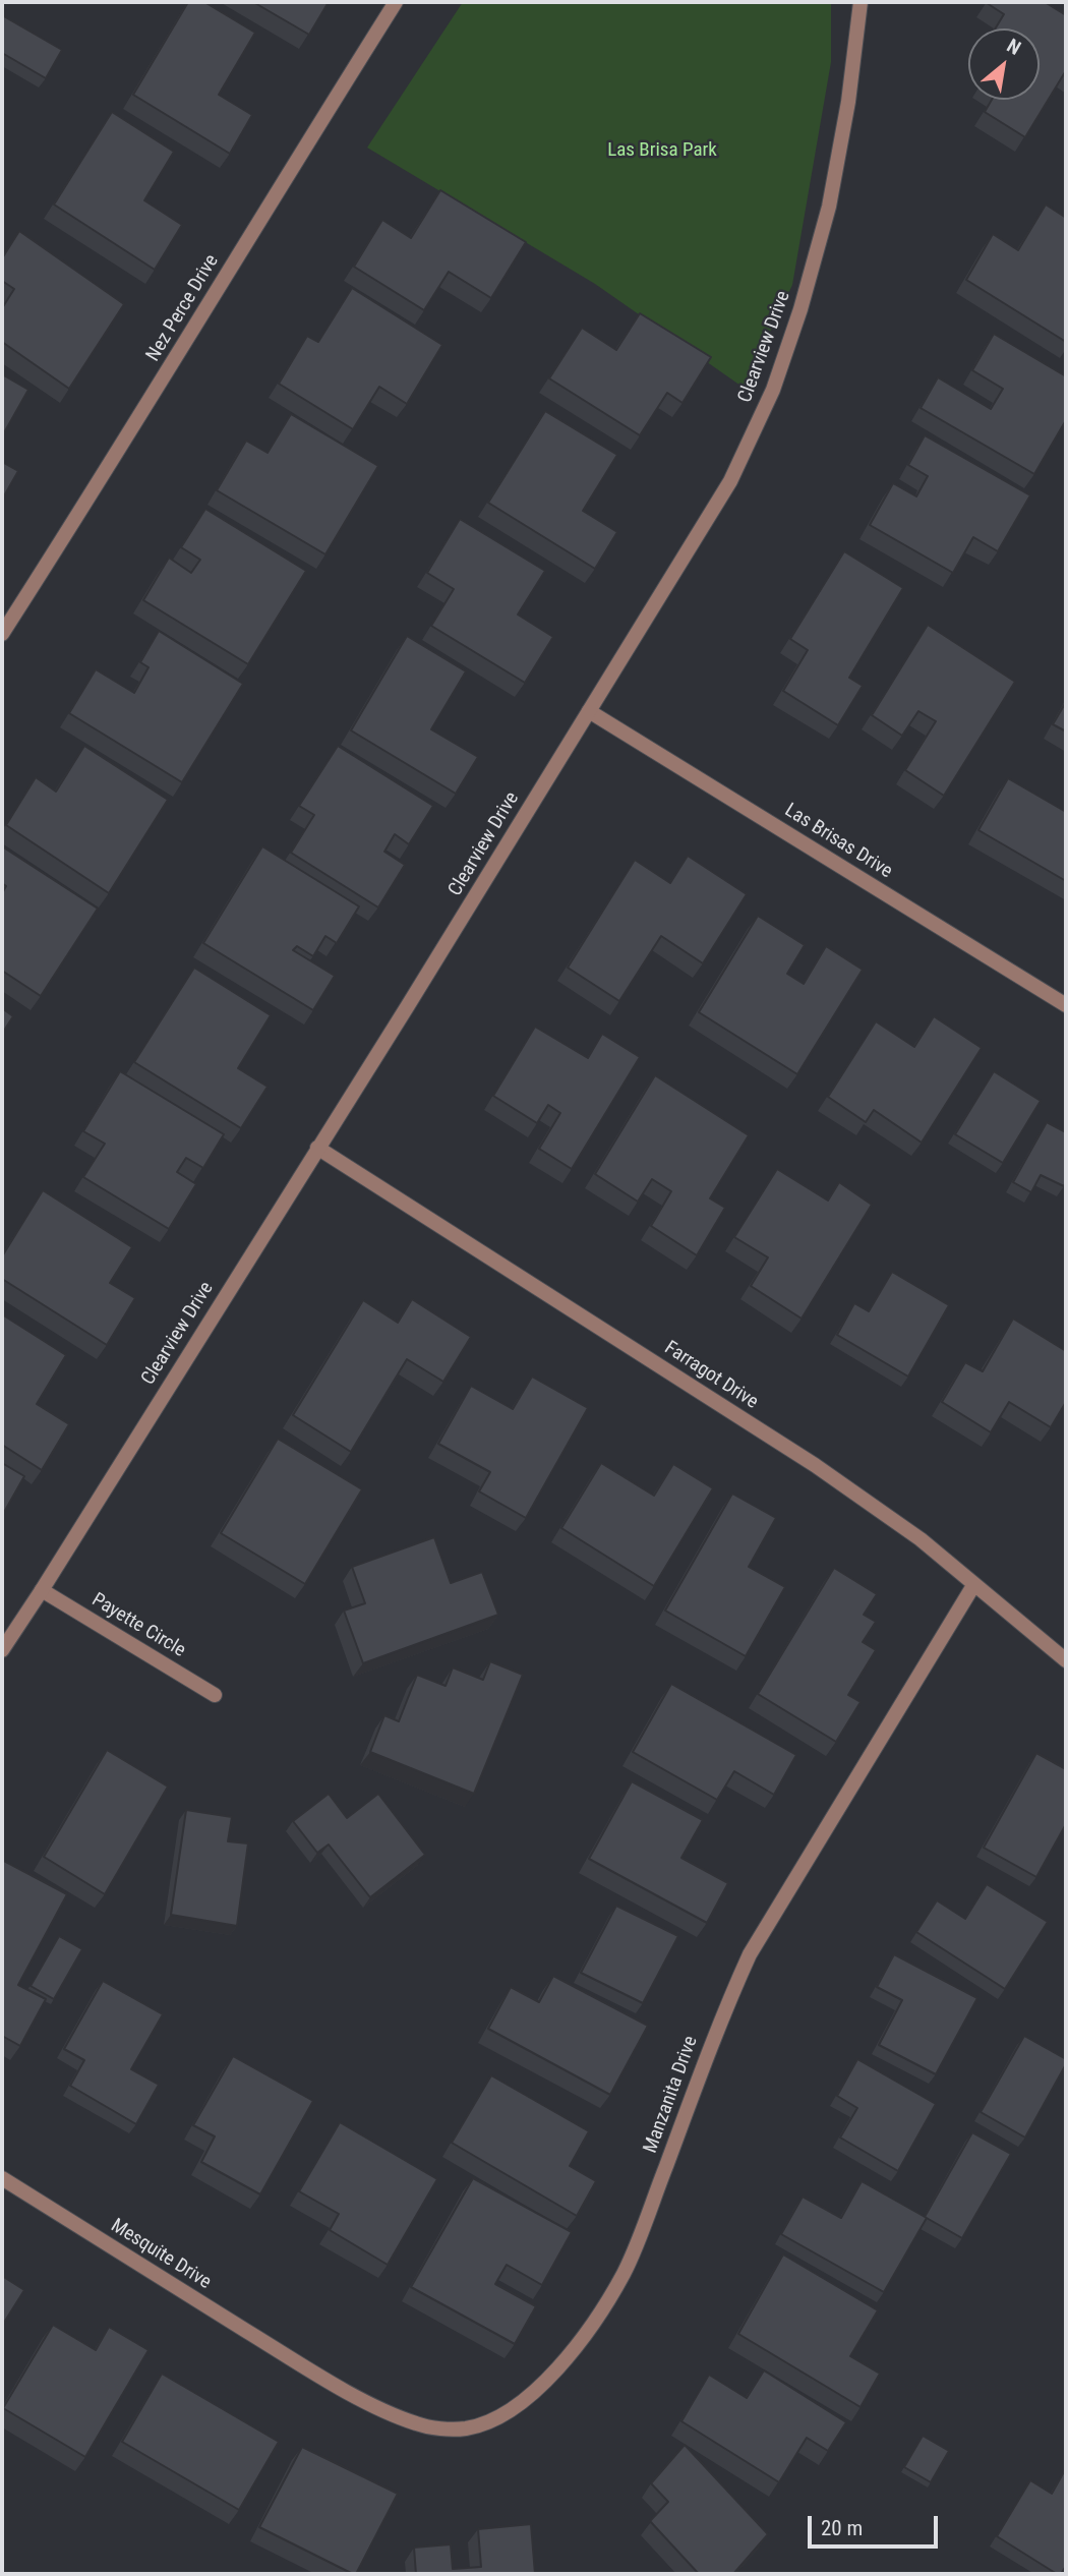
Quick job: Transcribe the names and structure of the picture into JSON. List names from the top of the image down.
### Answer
{
  "streets": {
    "street": [
      "Nez Perce Drive",
      "Clearview Drive",
      "Las Brisas Drive",
      "Farragot Drive",
      "Payette Circle",
      "Manzanita Drive",
      "Mesquite Drive"
    ]
  },
  "crossings": [
    ["Clearview Drive", "Las Brisas Drive"],
    ["Clearview Drive", "Farragot Drive"],
    ["Clearview Drive", "Payette Circle"],
    ["Farragot Drive", "Manzanita Drive"],
    ["Manzanita Drive", "Mesquite Drive"]
  ],
  "parks": ["Las Brisa Park"],
  "scale_bar": "20 m",
  "north": "top right"
}
